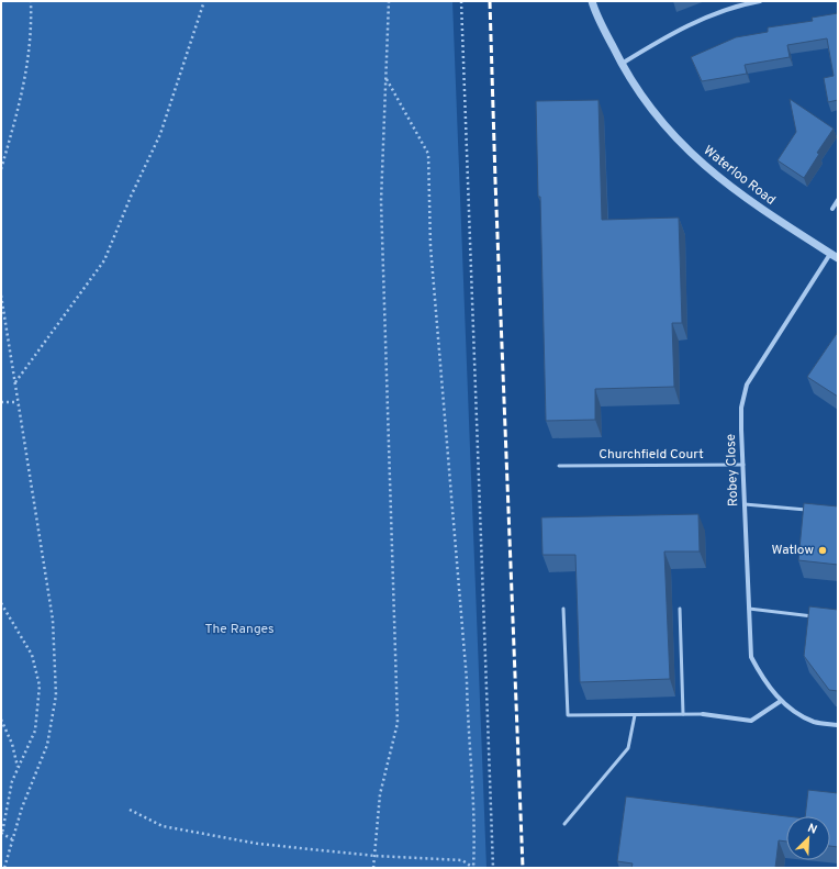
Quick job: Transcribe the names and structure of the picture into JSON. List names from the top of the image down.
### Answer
{
  "streets": {
    "street": ["Waterloo Road", "Robey Close"],
    "lane": ["Churchfield Court"]
  },
  "crossings": [
    ["Waterloo Road", "Robey Close"],
    ["Churchfield Court", "Robey Close"]
  ],
  "parks": ["The Ranges"],
  "places": ["Watlow"],
  "north": "top right"
}
